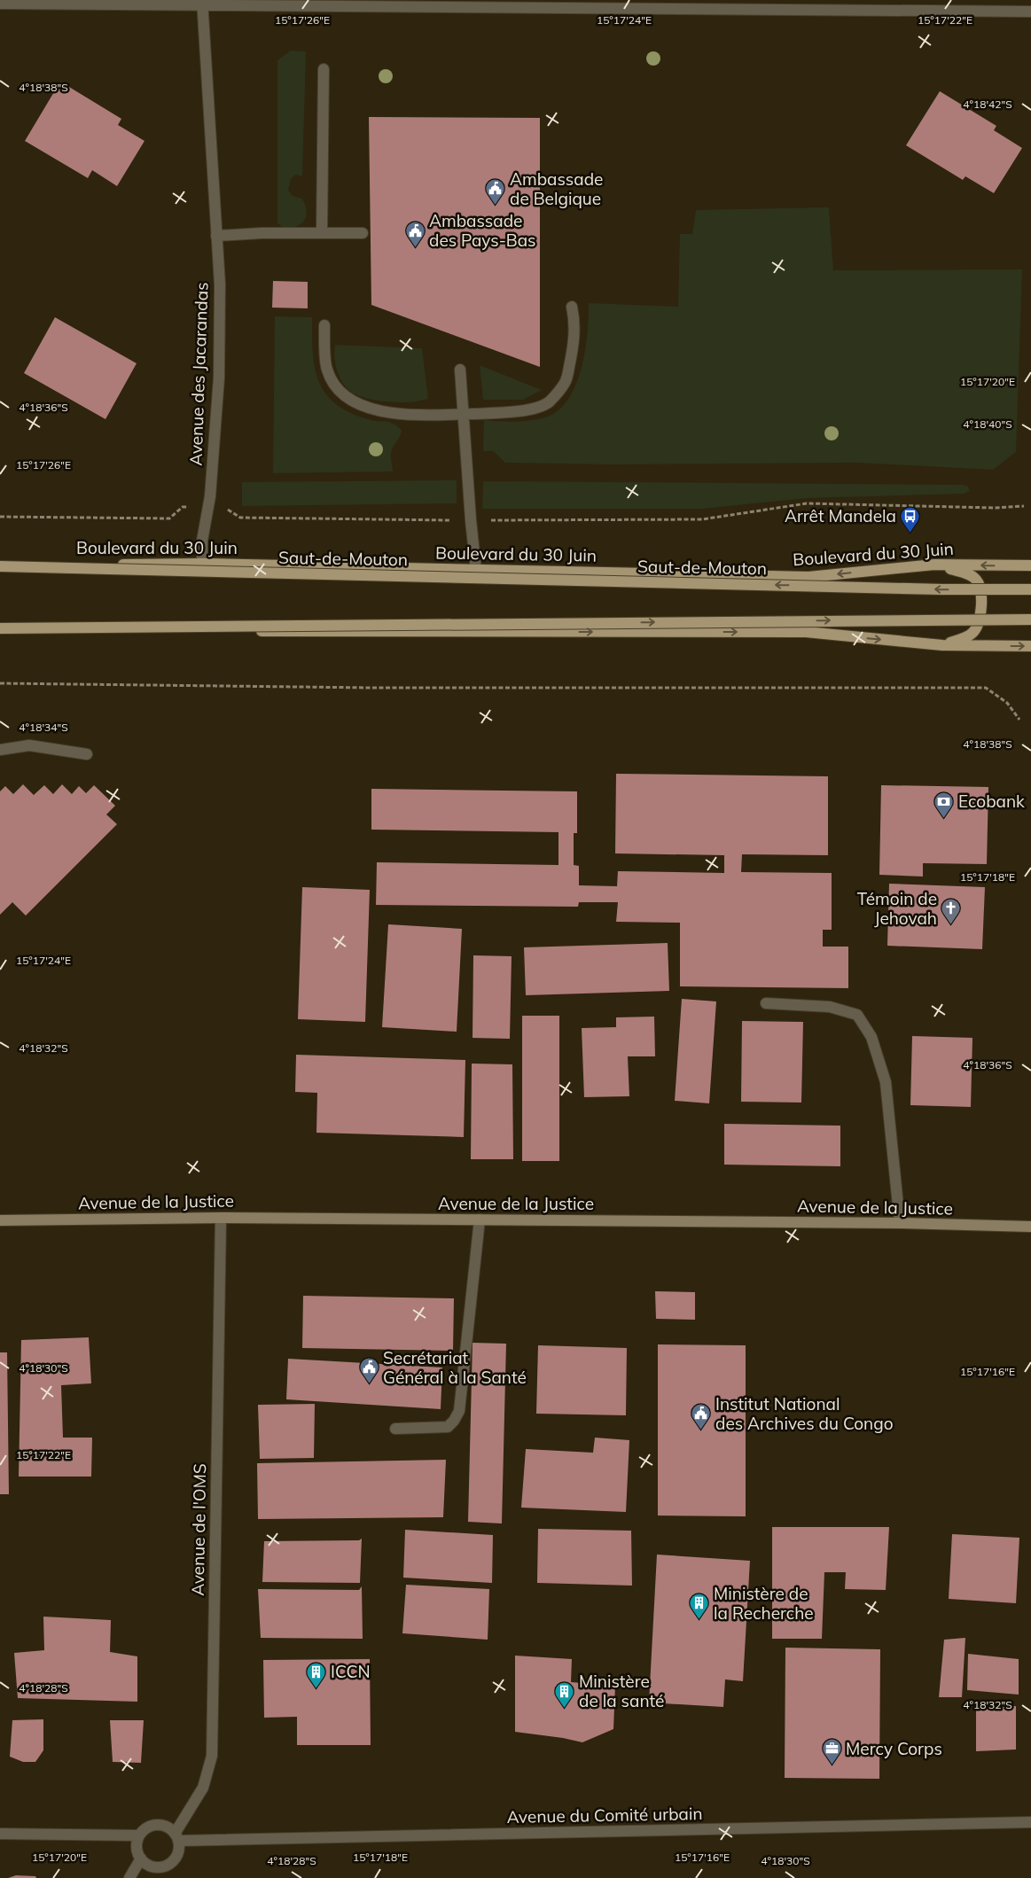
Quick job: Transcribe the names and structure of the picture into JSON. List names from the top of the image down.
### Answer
{
  "streets": {
    "main road": ["Boulevard du 30 Juin", "Saut-de-Mouton", "Avenue de la Justice"],
    "street": ["Avenue des Jacarandas", "Avenue de l'OMS", "Avenue du Comité urbain"]
  },
  "crossings": [
    ["Avenue des Jacarandas", "Boulevard du 30 Juin"],
    ["Boulevard du 30 Juin", "Saut-de-Mouton"],
    ["Avenue de la Justice", "Avenue de l'OMS"],
    ["Avenue de l'OMS", "Avenue du Comité urbain"]
  ],
  "places": {
    "public building": [
      "Ambassade de Belgique",
      "Ambassade des Pays-Bas",
      "Secrétariat Général à la Santé",
      "Institut National des Archives du Congo"
    ],
    "bus stop": ["Arrêt Mandela"],
    "bank": ["Ecobank"],
    "church": ["Témoin de Jehovah"],
    "building": ["Ministère de la Recherche", "ICCN", "Ministère de la santé"],
    "office": ["Mercy Corps"]
  },
  "coordinates": [
    "15°17'22\"E",
    "15°17'26\"E",
    "15°17'24\"E",
    "4°18'38\"S",
    "4°18'42\"S",
    "15°17'20\"E",
    "4°18'36\"S",
    "4°18'40\"S",
    "4°18'34\"S",
    "15°17'18\"E",
    "4°18'32\"S",
    "4°18'30\"S",
    "15°17'16\"E",
    "4°18'28\"S"
  ]
}
